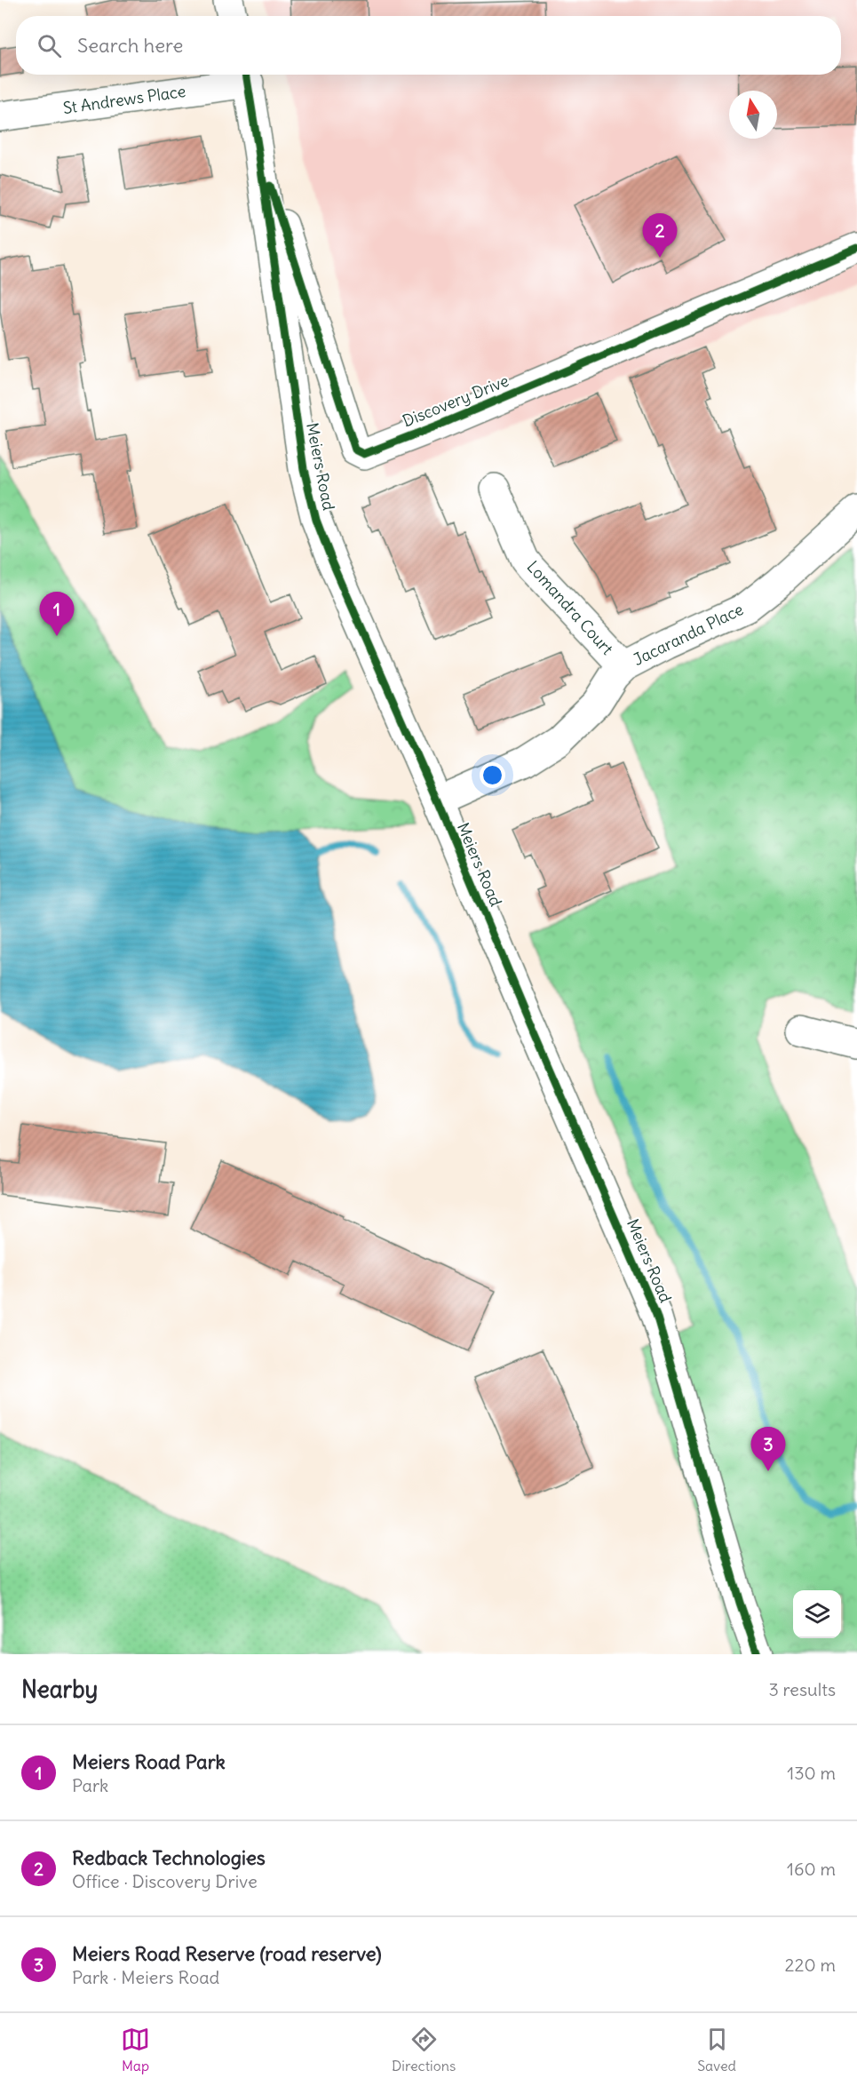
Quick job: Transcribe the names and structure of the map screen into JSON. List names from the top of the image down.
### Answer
{
  "streets": {
    "street": [
      "St Andrews Place",
      "Discovery Drive",
      "Meiers Road",
      "Lomandra Court",
      "Jacaranda Place"
    ]
  },
  "crossings": [
    ["St Andrews Place", "Meiers Road"],
    ["Discovery Drive", "Meiers Road"],
    ["Meiers Road", "Jacaranda Place"],
    ["Lomandra Court", "Jacaranda Place"]
  ],
  "north": "top",
  "page": {
    "search": "Search here",
    "pins": ["2", "1", "3"],
    "heading": ["Nearby", "3 results"],
    "list": [
      {
        "mark": "1",
        "name": "Meiers Road Park",
        "note": "Park",
        "value": "130 m"
      },
      {
        "mark": "2",
        "name": "Redback Technologies",
        "note": "Office · Discovery Drive",
        "value": "160 m"
      },
      {
        "mark": "3",
        "name": "Meiers Road Reserve (road reserve)",
        "note": "Park · Meiers Road",
        "value": "220 m"
      }
    ],
    "nav": ["Map", "Directions", "Saved"]
  }
}
